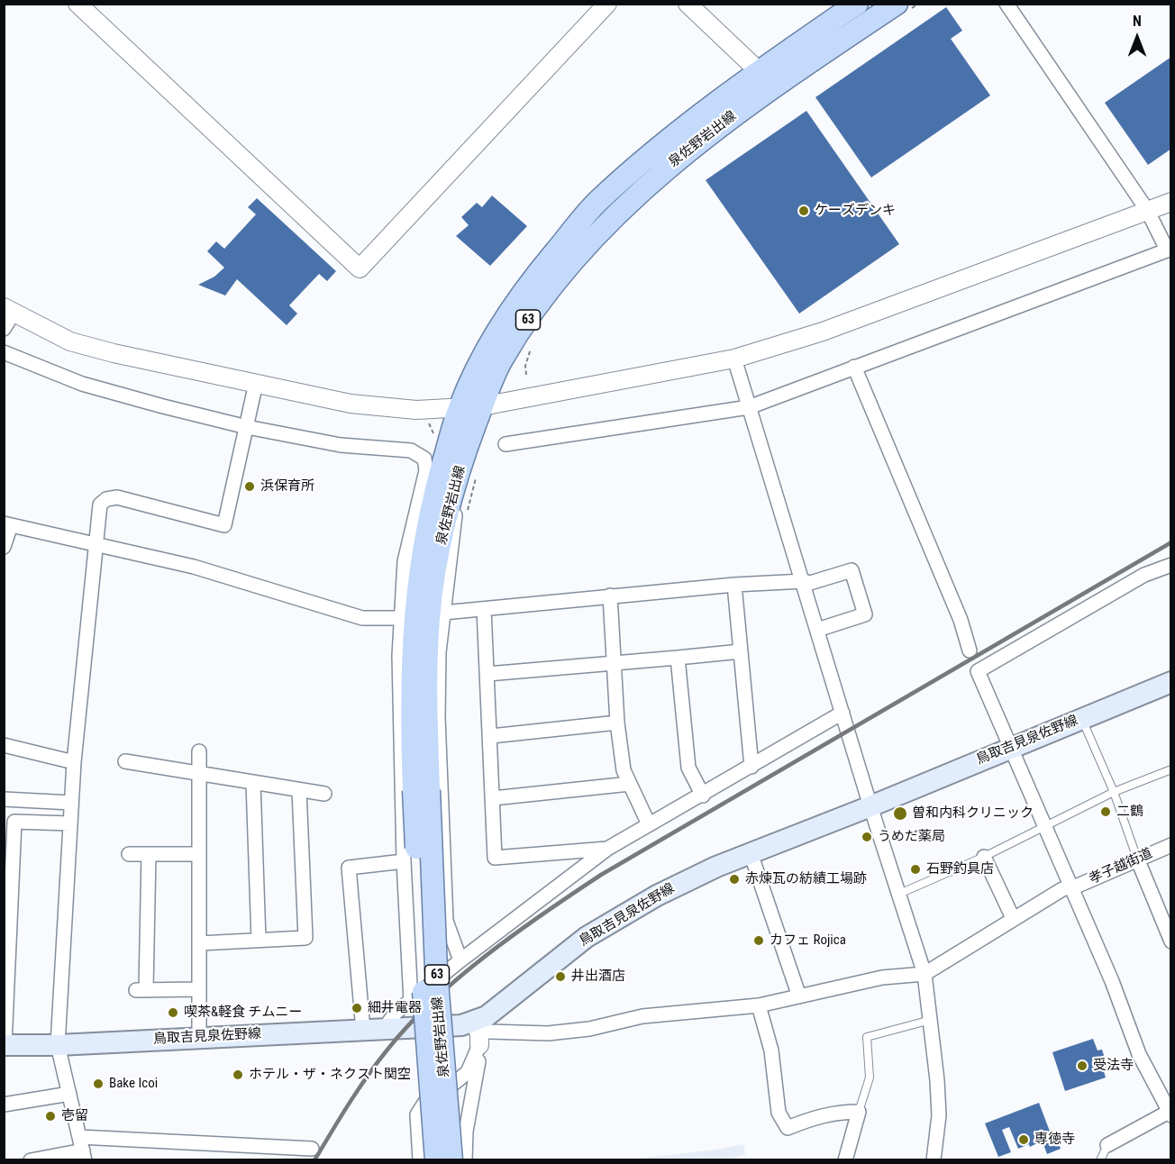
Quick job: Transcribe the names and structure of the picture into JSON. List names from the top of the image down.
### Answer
{
  "streets": {
    "main road": ["泉佐野岩出線", "63", "鳥取吉見泉佐野線"],
    "street": ["孝子越街道"]
  },
  "places": [
    "ケーズデンキ",
    "浜保育所",
    "二鶴",
    "曽和内科クリニック",
    "うめだ薬局",
    "石野釣具店",
    "赤煉瓦の紡績工場跡",
    "カフェ Rojica",
    "井出酒店",
    "細井電器",
    "喫茶&軽食 チムニー",
    "受法寺",
    "ホテル・ザ・ネクスト関空",
    "Bake Icoi",
    "壱留",
    "専徳寺"
  ],
  "north": "top"
}
